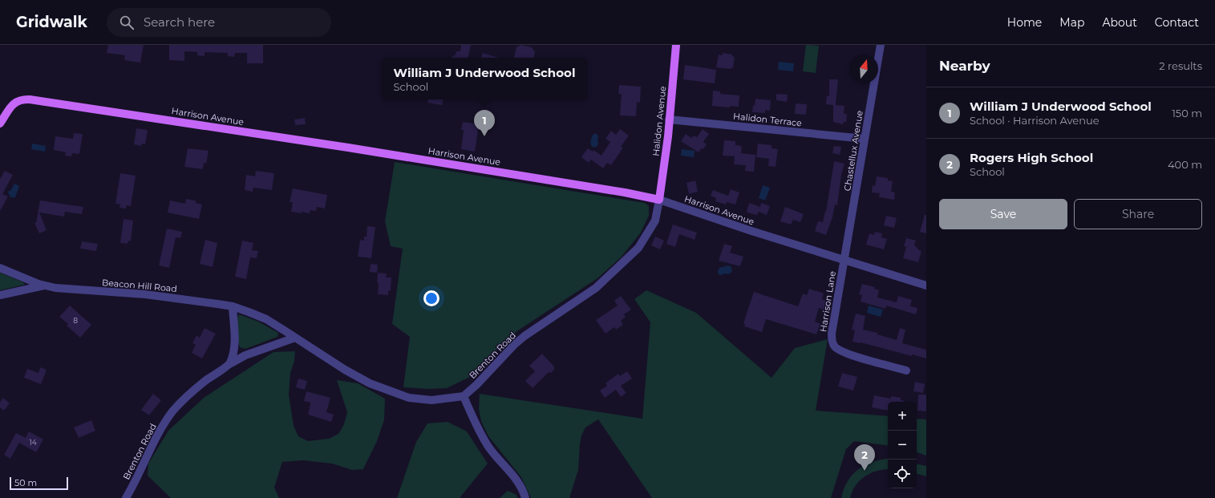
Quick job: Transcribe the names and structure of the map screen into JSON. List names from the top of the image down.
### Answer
{
  "streets": {
    "main road": ["Harrison Avenue", "Halidon Avenue"],
    "street": [
      "Halidon Terrace",
      "Chastellux Avenue",
      "Beacon Hill Road",
      "Harrison Lane",
      "Brenton Road"
    ]
  },
  "crossings": [
    ["Harrison Avenue", "Halidon Avenue"],
    ["Harrison Avenue", "Chastellux Avenue"],
    ["Harrison Avenue", "Harrison Lane"],
    ["Harrison Avenue", "Brenton Road"],
    ["Halidon Terrace", "Halidon Avenue"],
    ["Halidon Terrace", "Chastellux Avenue"],
    ["Halidon Avenue", "Brenton Road"],
    ["Chastellux Avenue", "Harrison Lane"]
  ],
  "house_numbers": ["8", "14"],
  "scale_bar": "50 m",
  "north": "top",
  "page": {
    "header": "Gridwalk",
    "search": "Search here",
    "nav": [
      "Home",
      "Map",
      "About",
      "Contact"
    ],
    "heading": ["Nearby", "2 results"],
    "popup": ["William J Underwood School", "School"],
    "list": [
      {
        "mark": "1",
        "name": "William J Underwood School",
        "note": "School · Harrison Avenue",
        "value": "150 m"
      },
      {
        "mark": "2",
        "name": "Rogers High School",
        "note": "School",
        "value": "400 m"
      }
    ],
    "pins": ["1", "2"],
    "buttons": ["Save", "Share"],
    "map_buttons": ["+", "−"],
    "scale": "50 m"
  }
}
